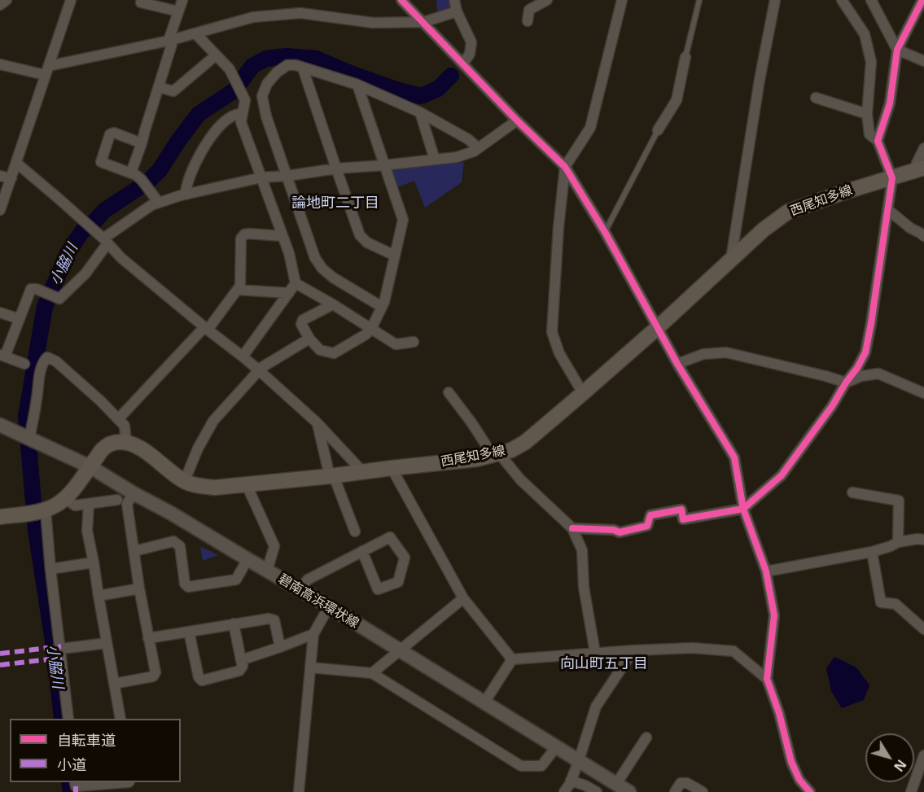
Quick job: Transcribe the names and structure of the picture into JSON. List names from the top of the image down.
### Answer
{
  "streets": {
    "main road": ["西尾知多線", "碧南高浜環状線"]
  },
  "districts": ["論地町二丁目", "向山町五丁目"],
  "water": ["小脇川"],
  "legend": ["自転車道", "小道"],
  "north": "bottom right"
}
